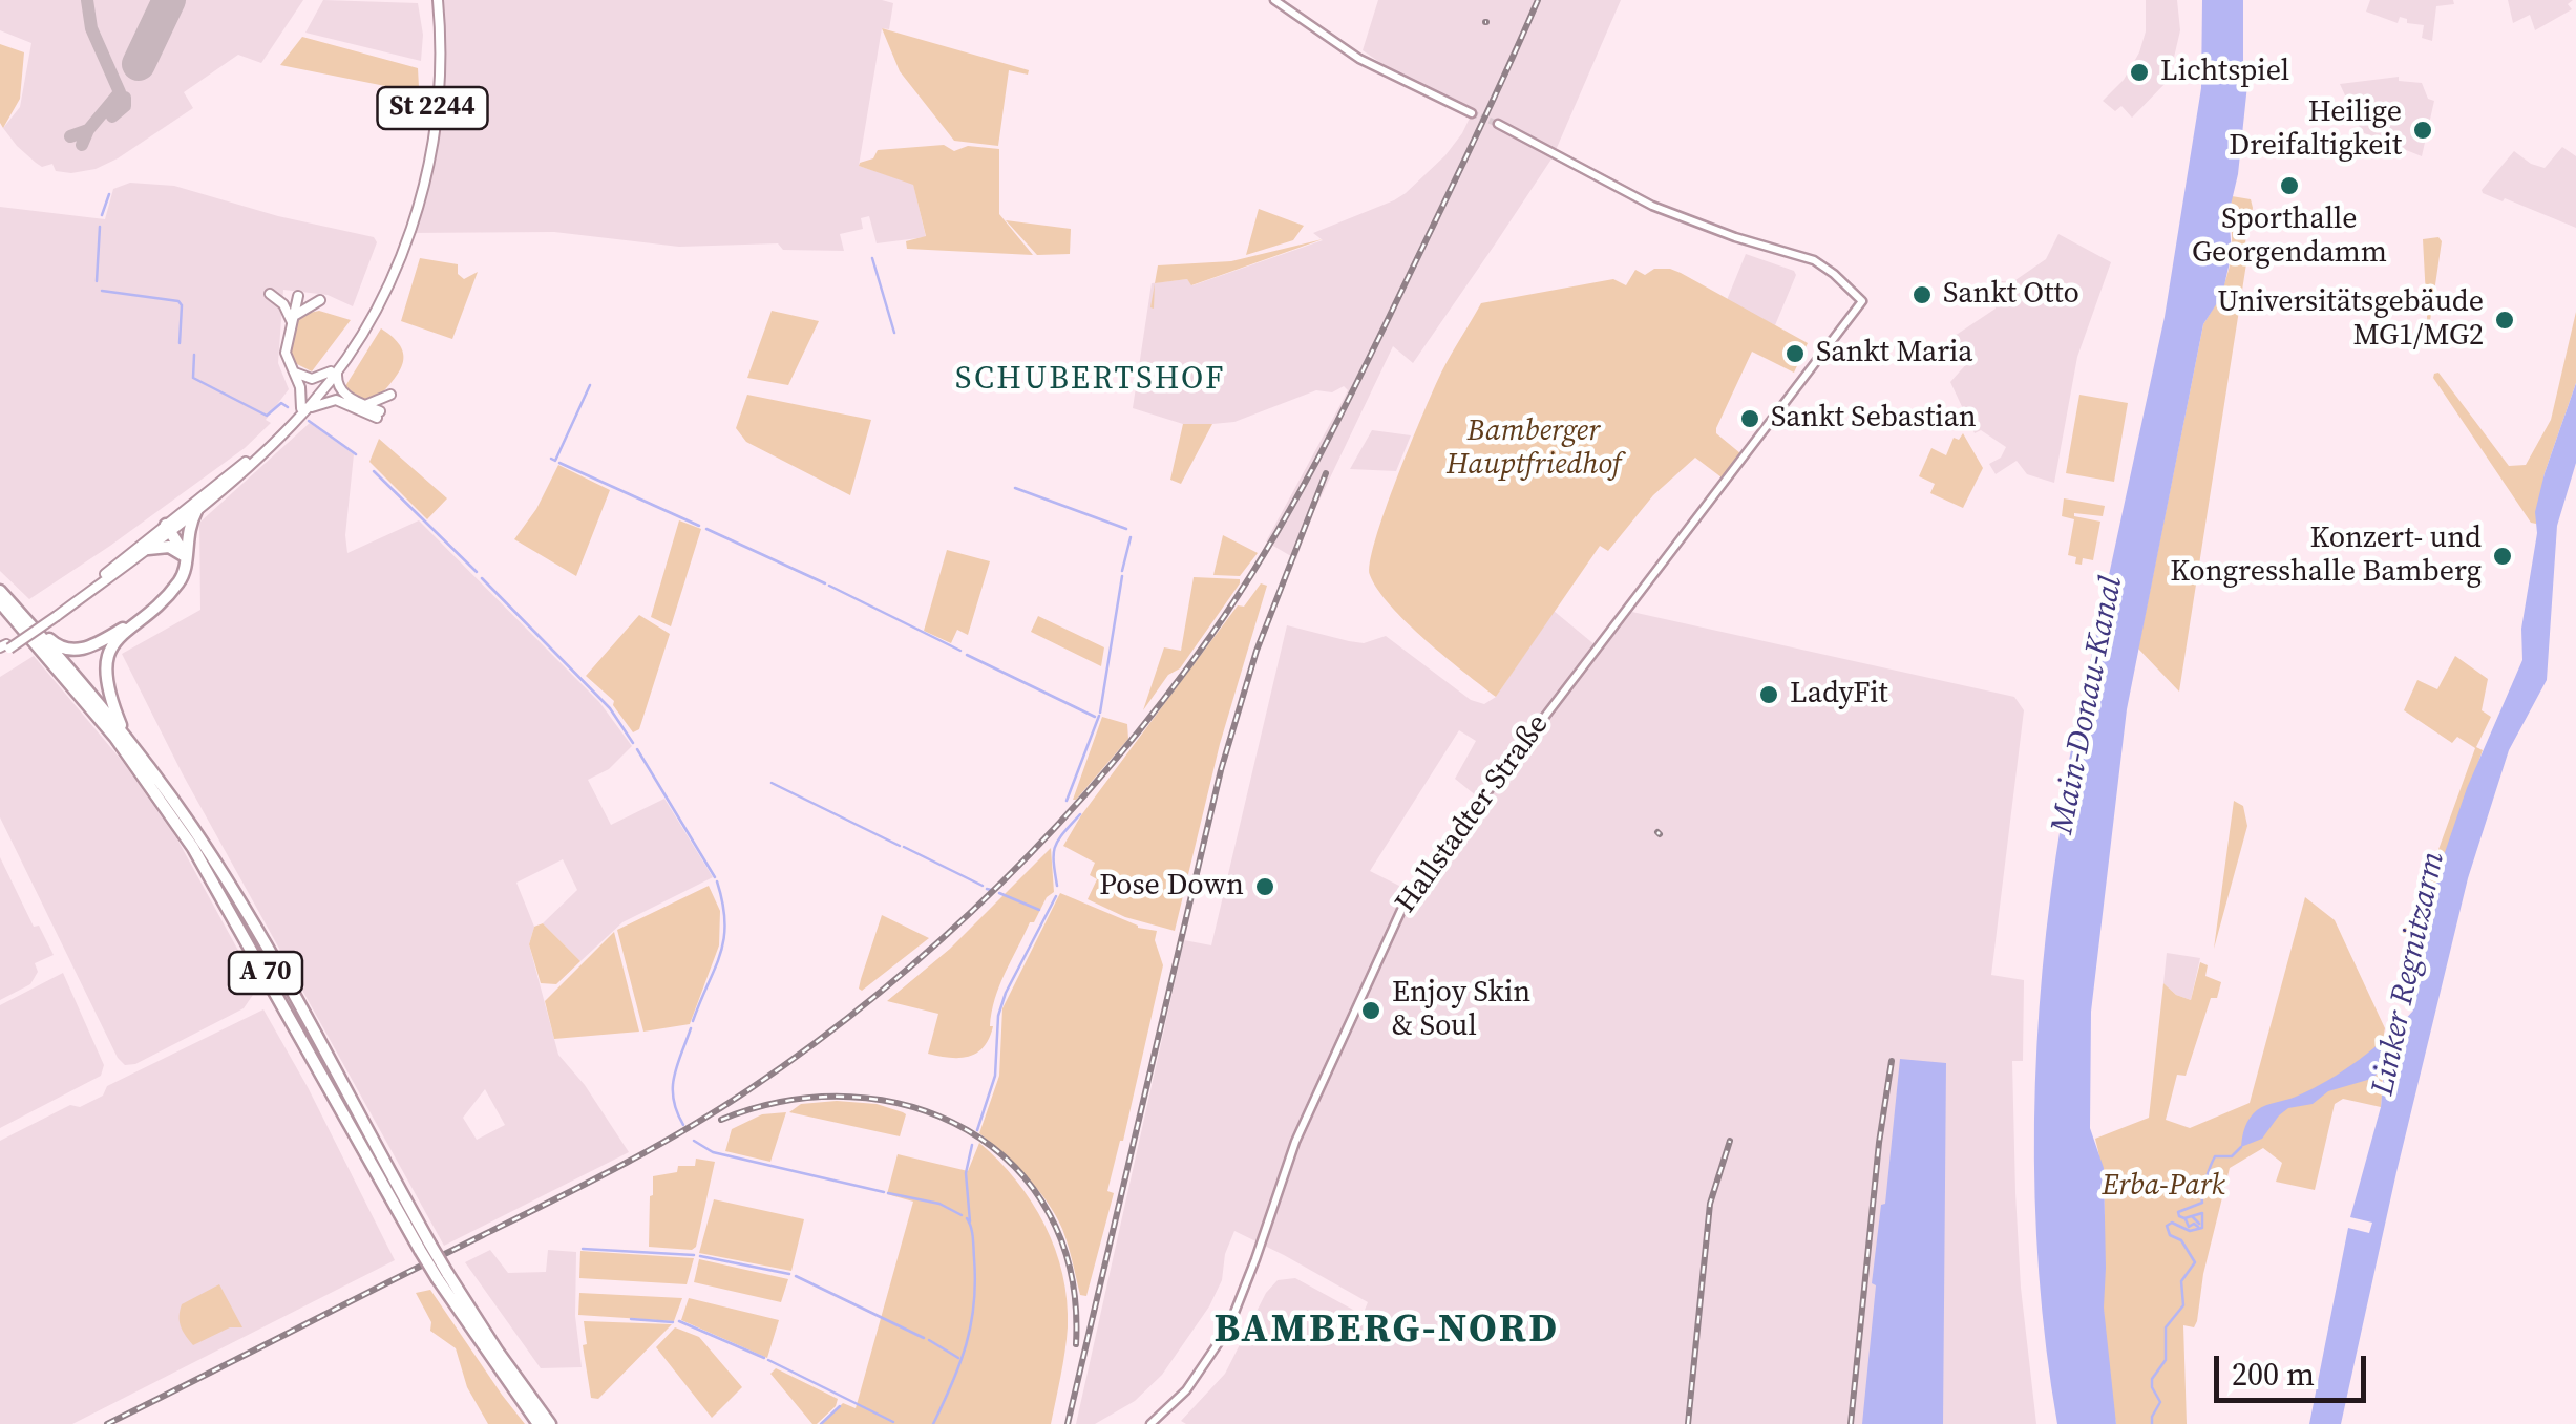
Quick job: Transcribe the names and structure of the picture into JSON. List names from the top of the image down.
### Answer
{
  "streets": {
    "highway": ["A 70"],
    "main road": ["St 2244", "Hallstadter Straße"]
  },
  "districts": ["SCHUBERTSHOF", "BAMBERG-NORD"],
  "water": ["Main-Donau-Kanal", "Linker Regnitzarm"],
  "parks": ["Bamberger Hauptfriedhof", "Erba-Park"],
  "places": [
    "Lichtspiel",
    "Heilige Dreifaltigkeit",
    "Sporthalle Georgendamm",
    "Sankt Otto",
    "Universitätsgebäude MG1/MG2",
    "Sankt Maria",
    "Sankt Sebastian",
    "Konzert- und Kongresshalle Bamberg",
    "LadyFit",
    "Pose Down",
    "Enjoy Skin & Soul"
  ],
  "scale_bar": "200 m"
}
